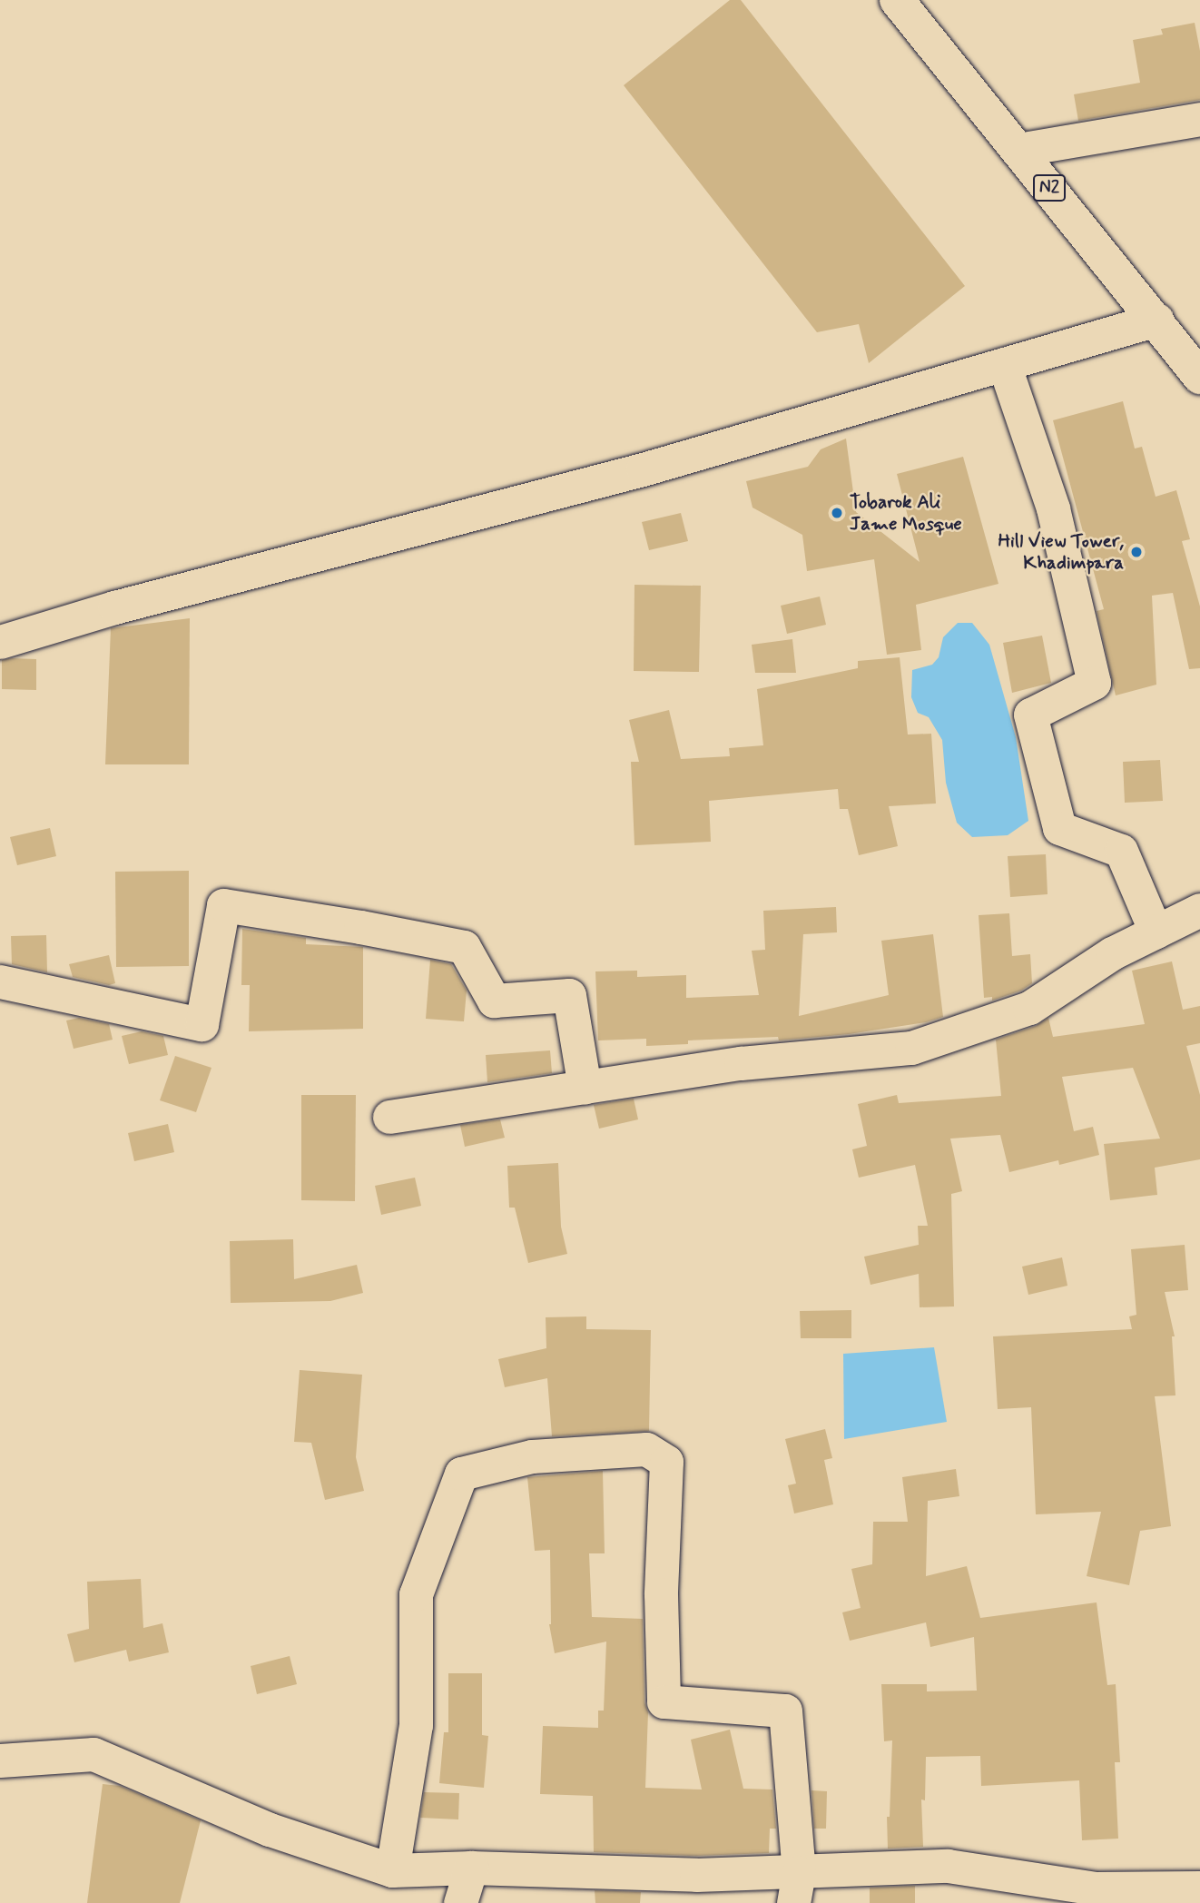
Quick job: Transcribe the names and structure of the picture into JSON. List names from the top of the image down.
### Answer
{
  "streets": {
    "highway": ["N2"]
  },
  "places": ["Tobarok Ali Jame Mosque", "Hill View Tower, Khadimpara"]
}
